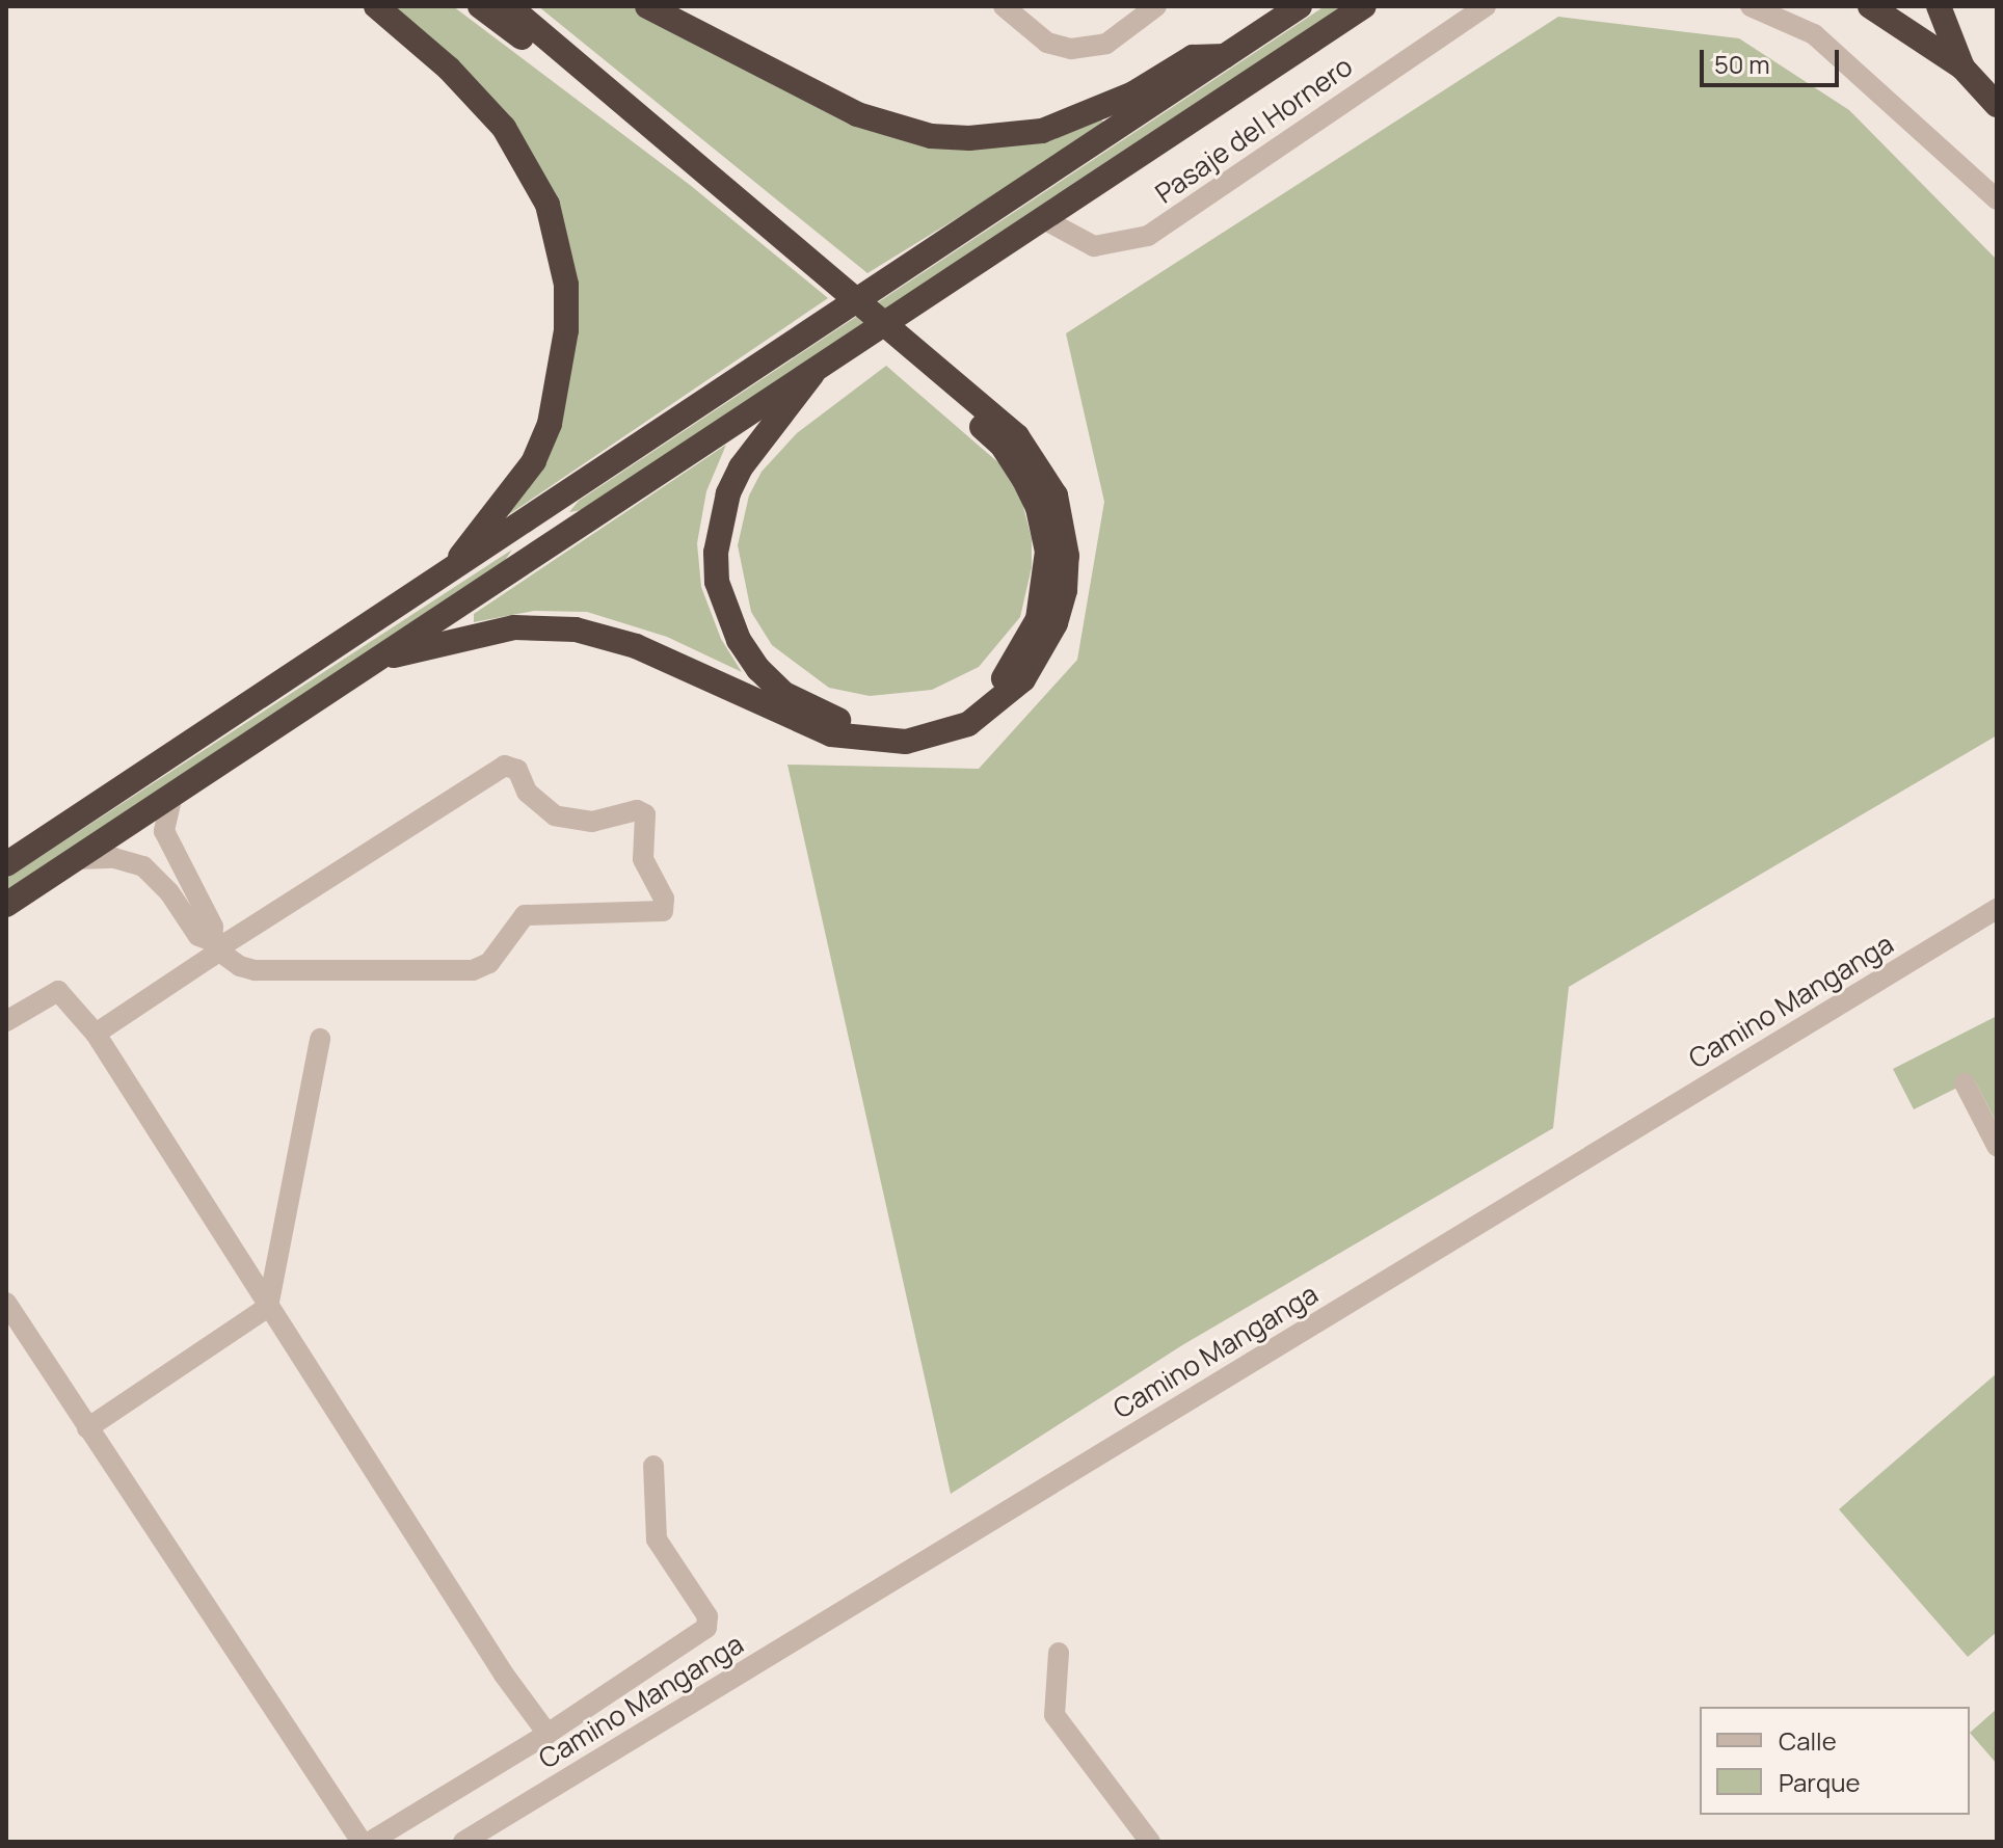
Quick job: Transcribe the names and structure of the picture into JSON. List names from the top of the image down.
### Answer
{
  "streets": {
    "street": ["Pasaje del Hornero", "Camino Manganga"]
  },
  "legend": ["Calle", "Parque"],
  "scale_bar": "50 m"
}
